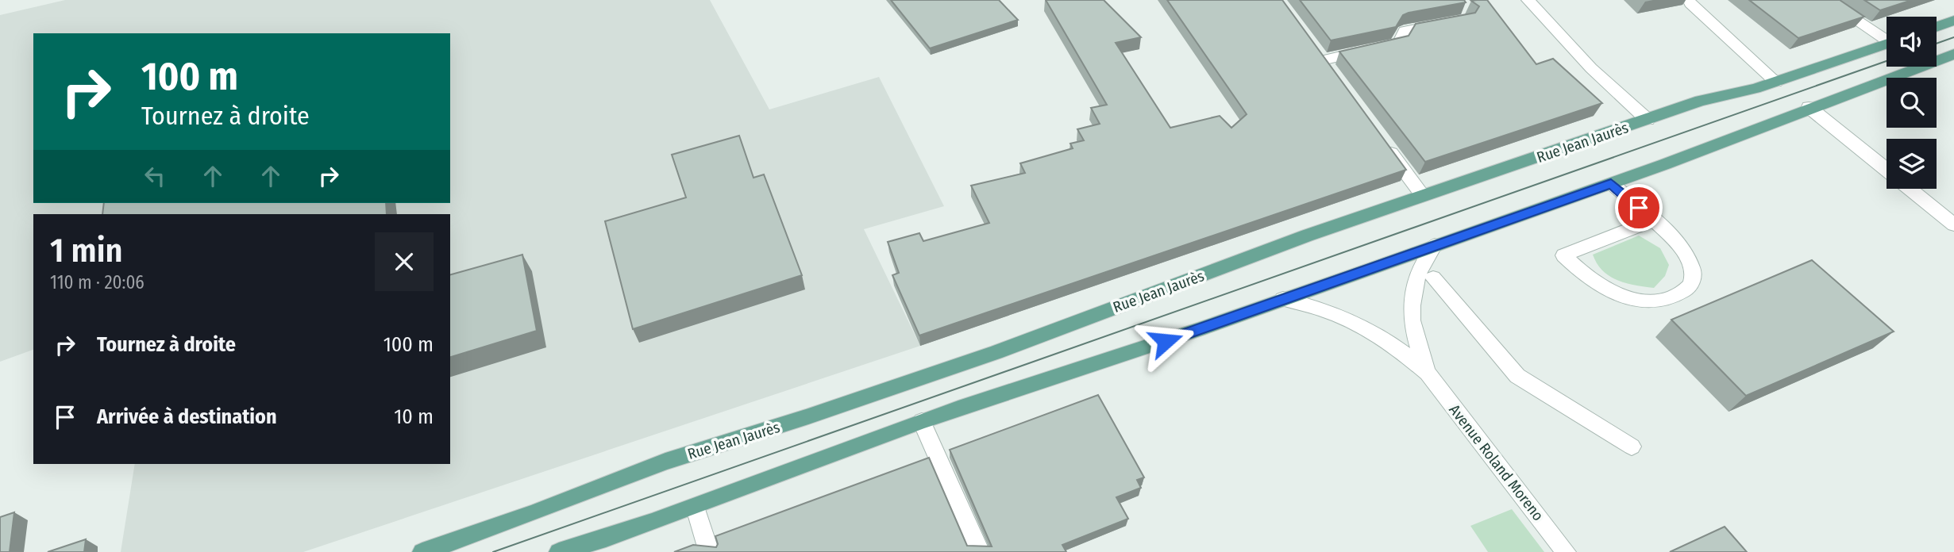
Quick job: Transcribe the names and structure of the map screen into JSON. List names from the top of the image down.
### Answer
{
  "streets": {
    "main road": ["Rue Jean Jaurès"],
    "street": ["Avenue Roland Moreno"]
  },
  "page": {
    "turn": ["100 m", "Tournez à droite"],
    "heading": ["1 min", "110 m · 20:06"],
    "list": [
      {
        "name": "Tournez à droite",
        "value": "100 m"
      },
      {
        "name": "Arrivée à destination",
        "value": "10 m"
      }
    ]
  }
}
